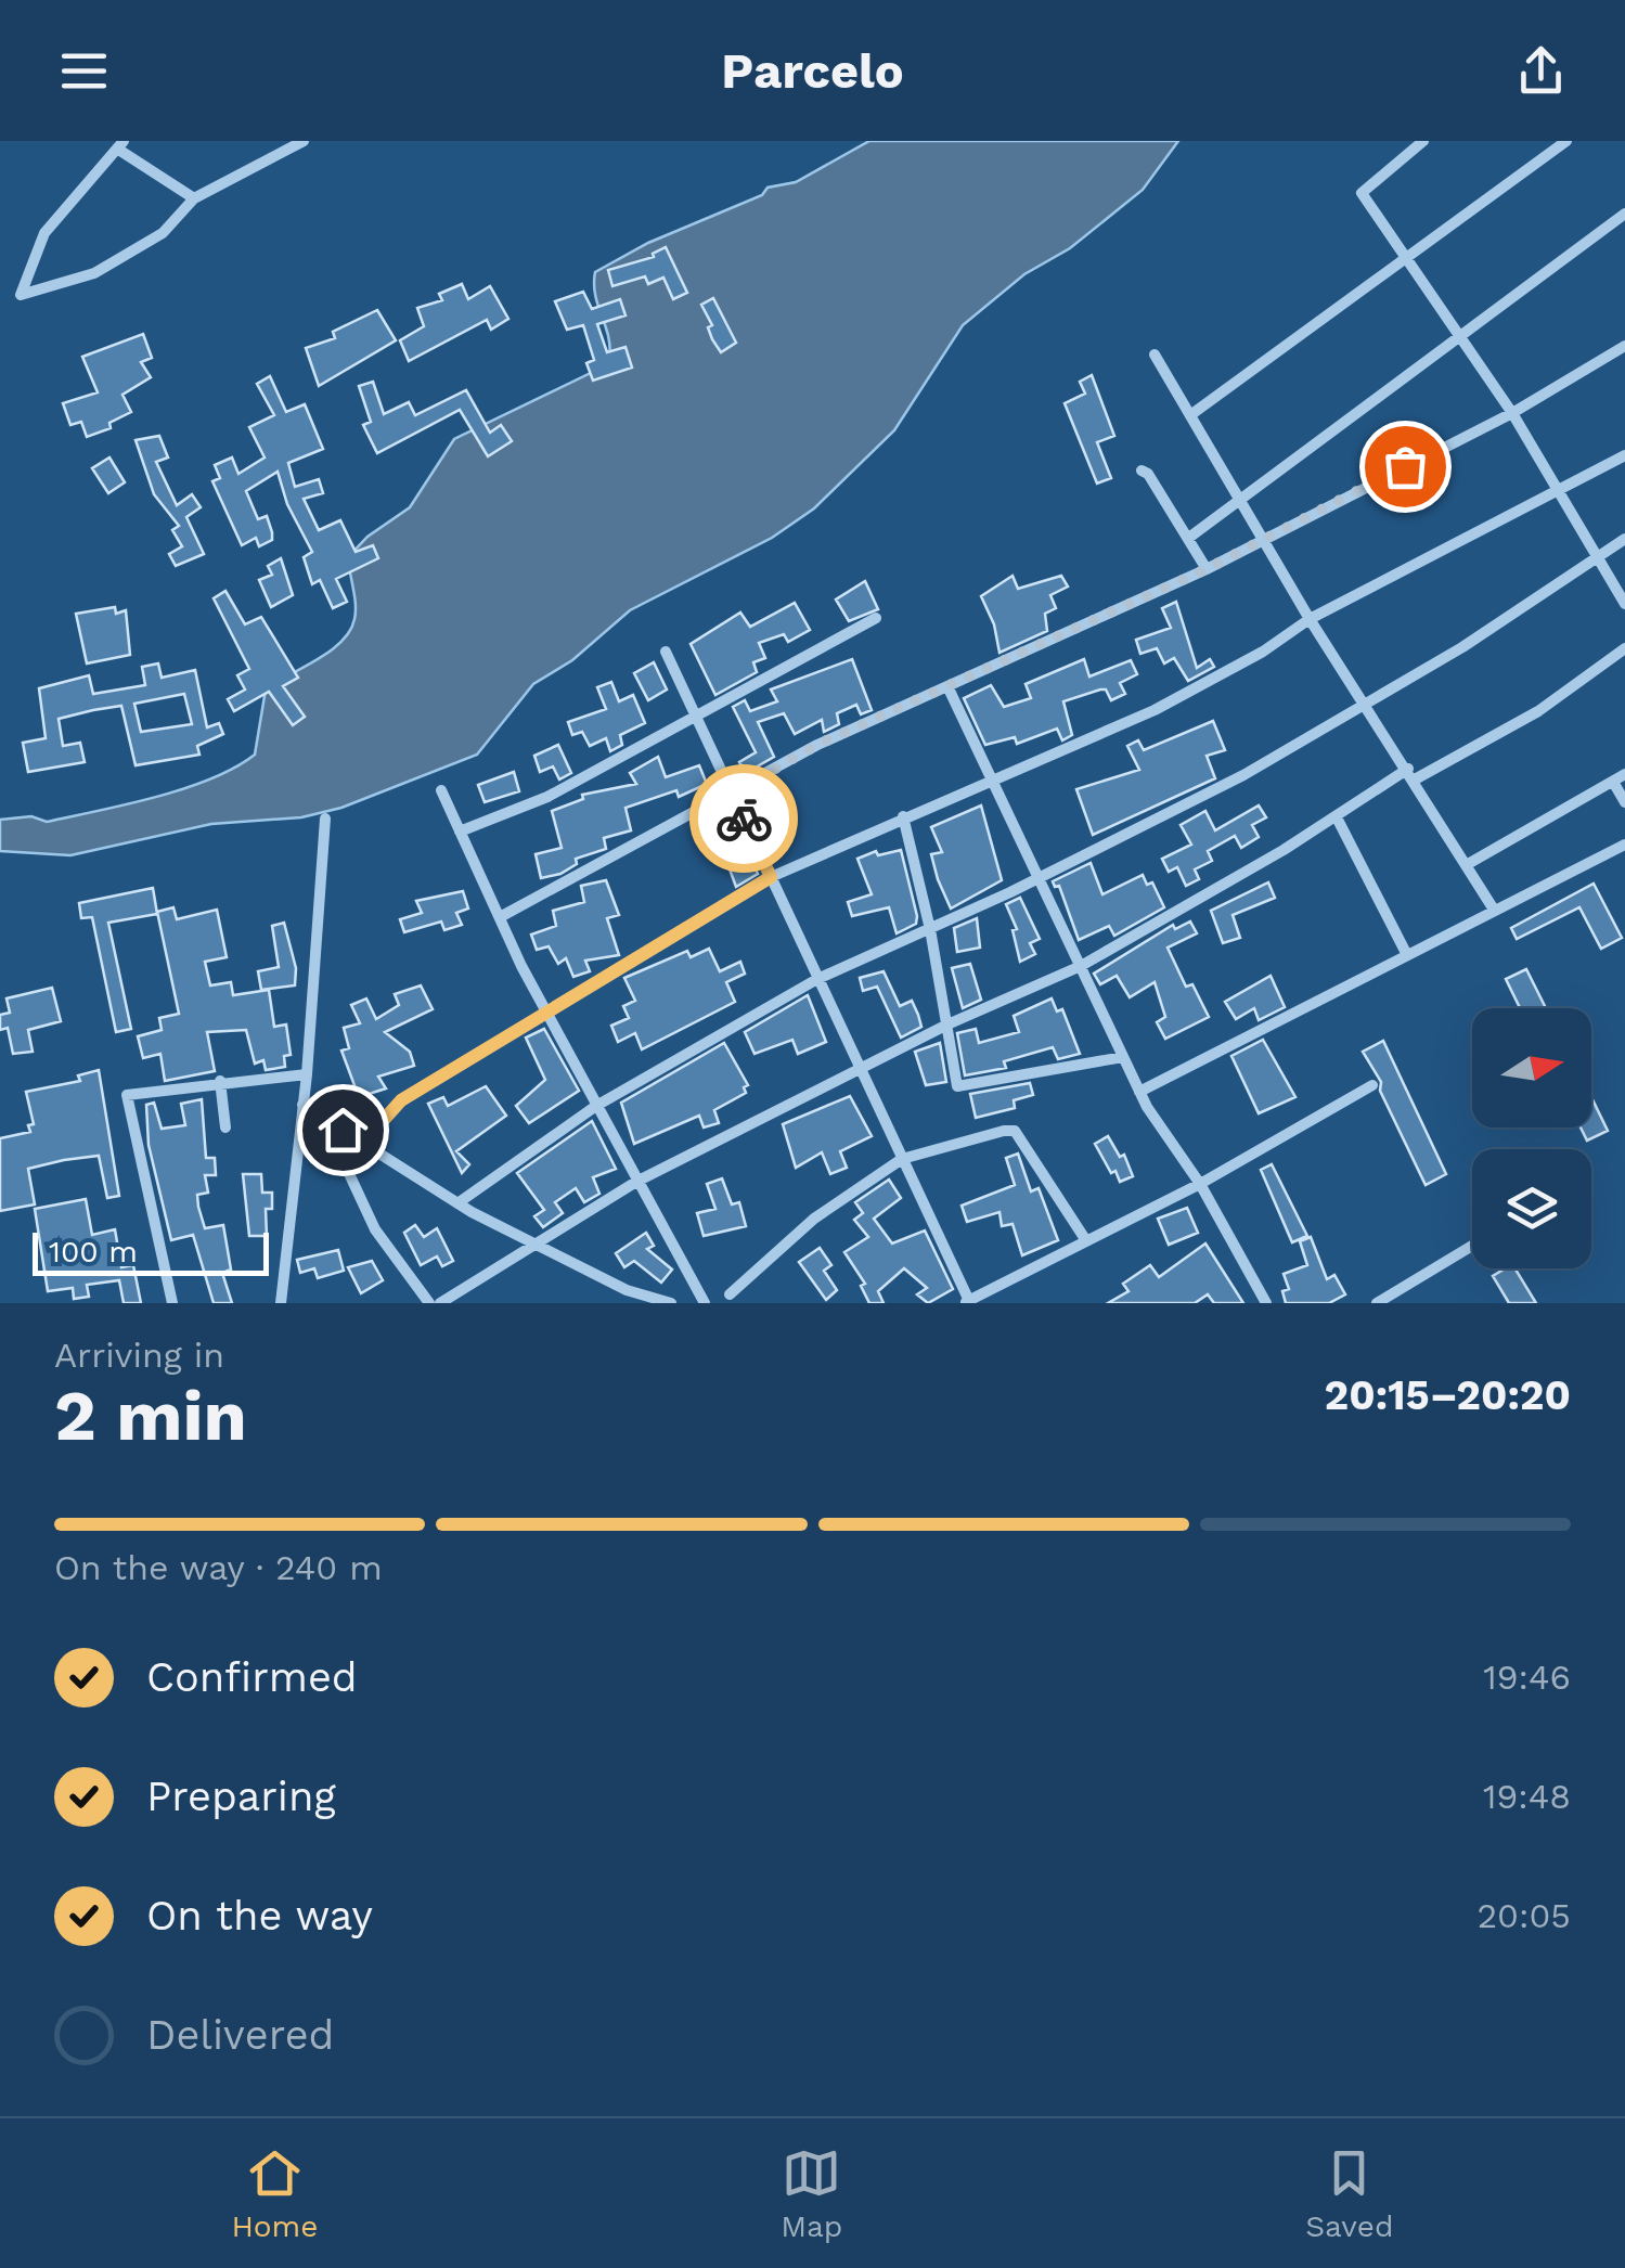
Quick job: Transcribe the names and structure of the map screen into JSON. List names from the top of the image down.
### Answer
{
  "scale_bar": "100 m",
  "north": "right",
  "page": {
    "header": "Parcelo",
    "scale": "100 m",
    "heading": ["2 min", "Arriving in", "20:15–20:20"],
    "bar": "On the way · 240 m",
    "list": [
      ["Confirmed", "19:46"],
      ["Preparing", "19:48"],
      ["On the way", "20:05"],
      "Delivered"
    ],
    "tabs": ["Home", "Map", "Saved"]
  }
}
